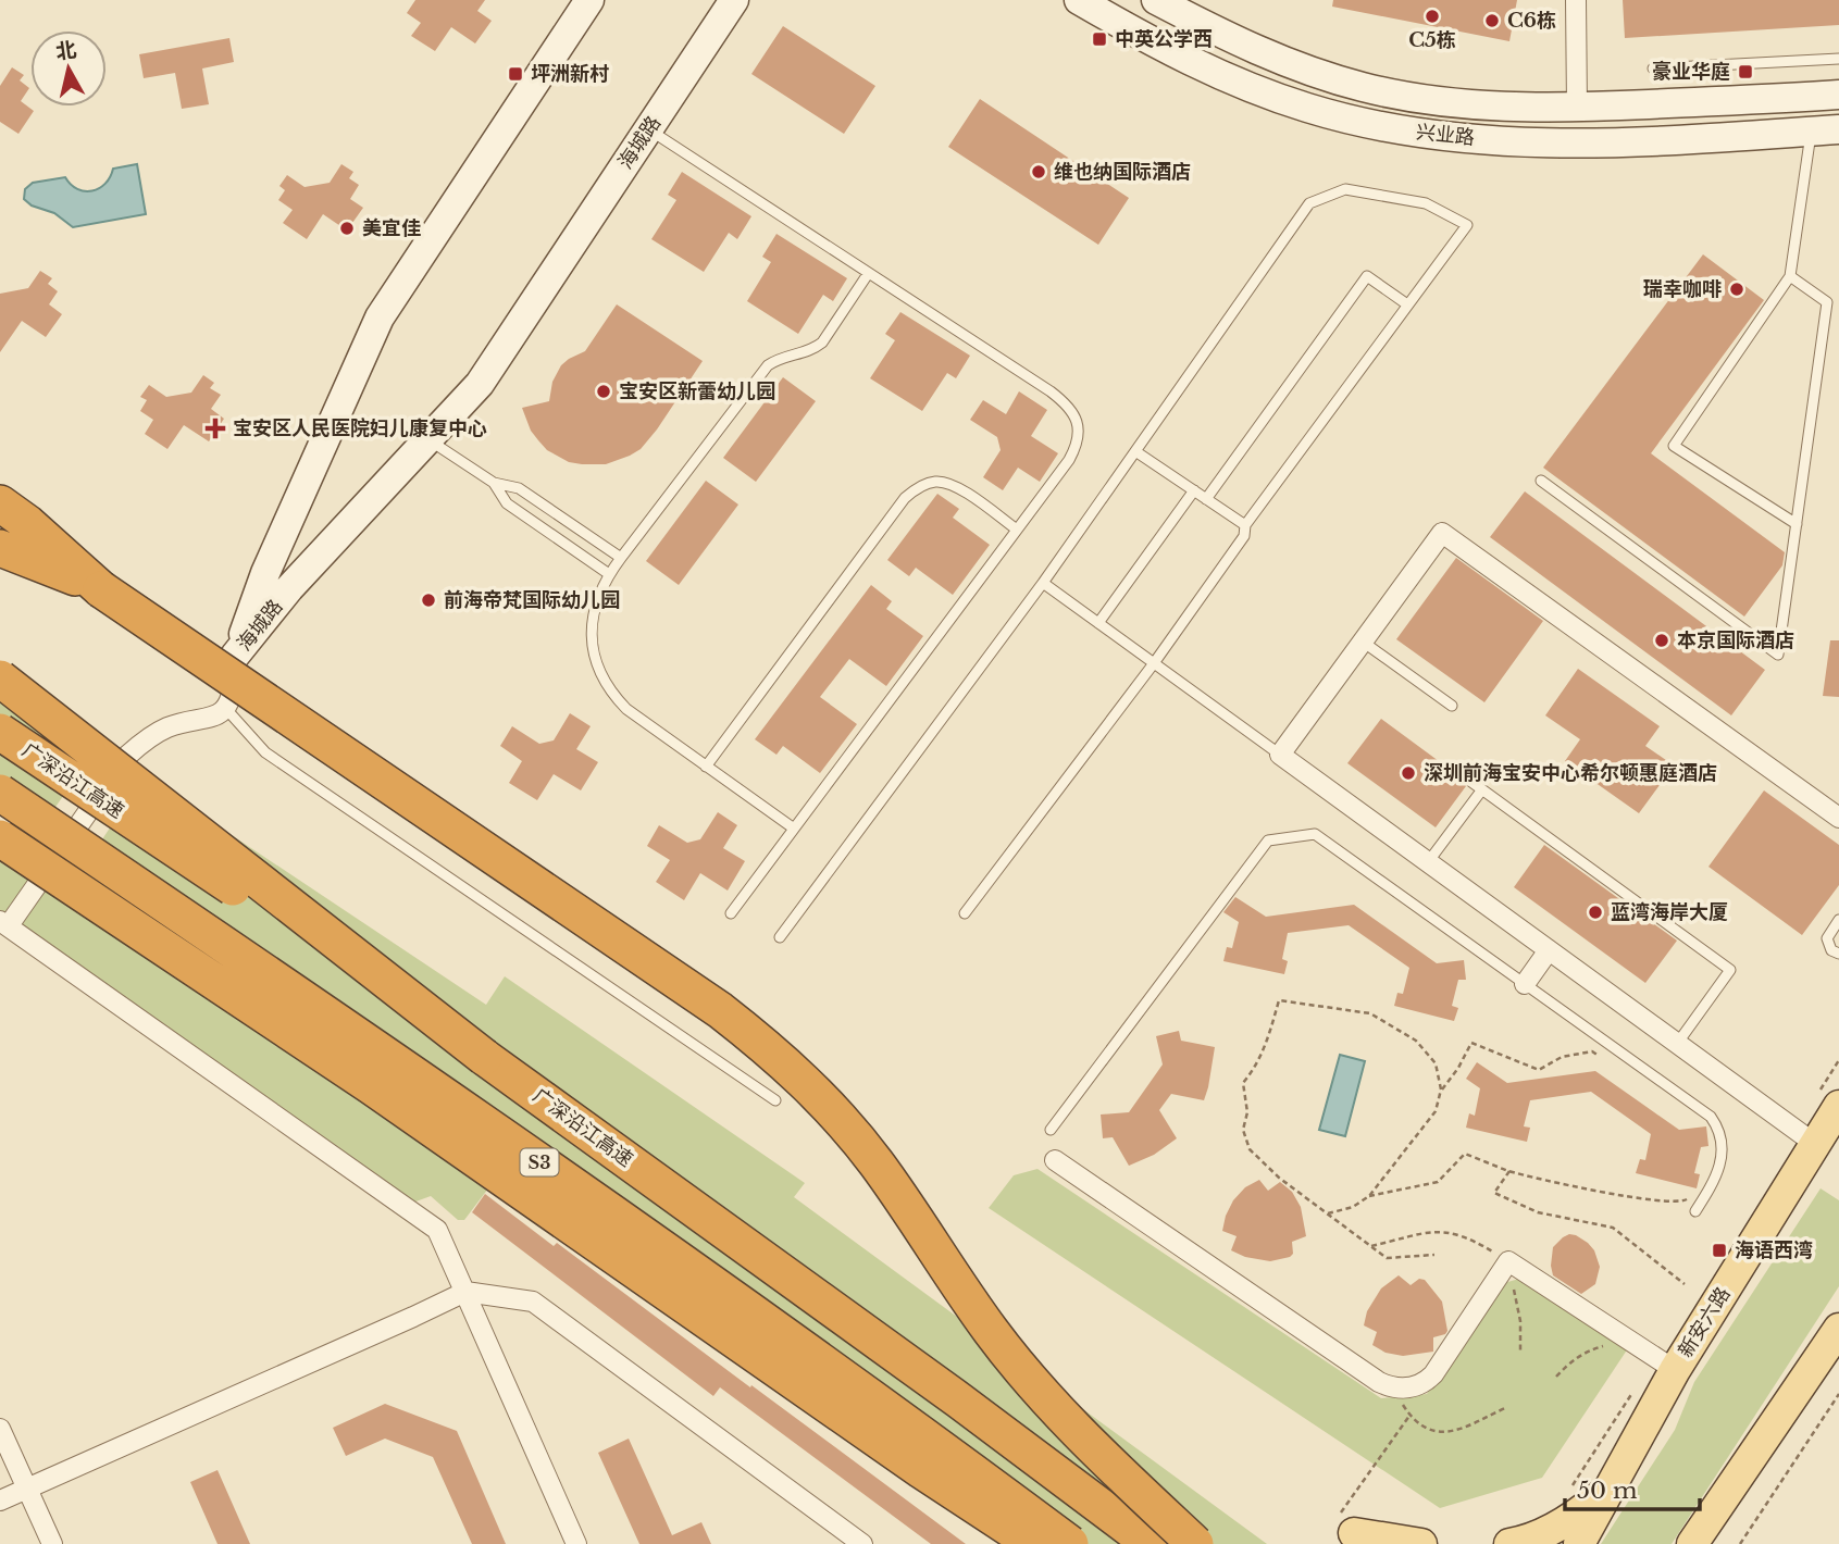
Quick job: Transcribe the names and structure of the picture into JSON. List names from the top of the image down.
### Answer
{
  "streets": {
    "highway": ["广深沿江高速", "S3"],
    "main road": ["兴业路", "海城路", "新安六路"]
  },
  "places": {
    "other": [
      "C5栋",
      "C6栋",
      "维也纳国际酒店",
      "美宜佳",
      "瑞幸咖啡",
      "宝安区新蕾幼儿园",
      "前海帝梵国际幼儿园",
      "本京国际酒店",
      "深圳前海宝安中心希尔顿惠庭酒店",
      "蓝湾海岸大厦"
    ],
    "transit": [
      "中英公学西",
      "豪业华庭",
      "坪洲新村",
      "海语西湾"
    ],
    "health": ["宝安区人民医院妇儿康复中心"]
  },
  "scale_bar": "50 m",
  "north": "top"
}
